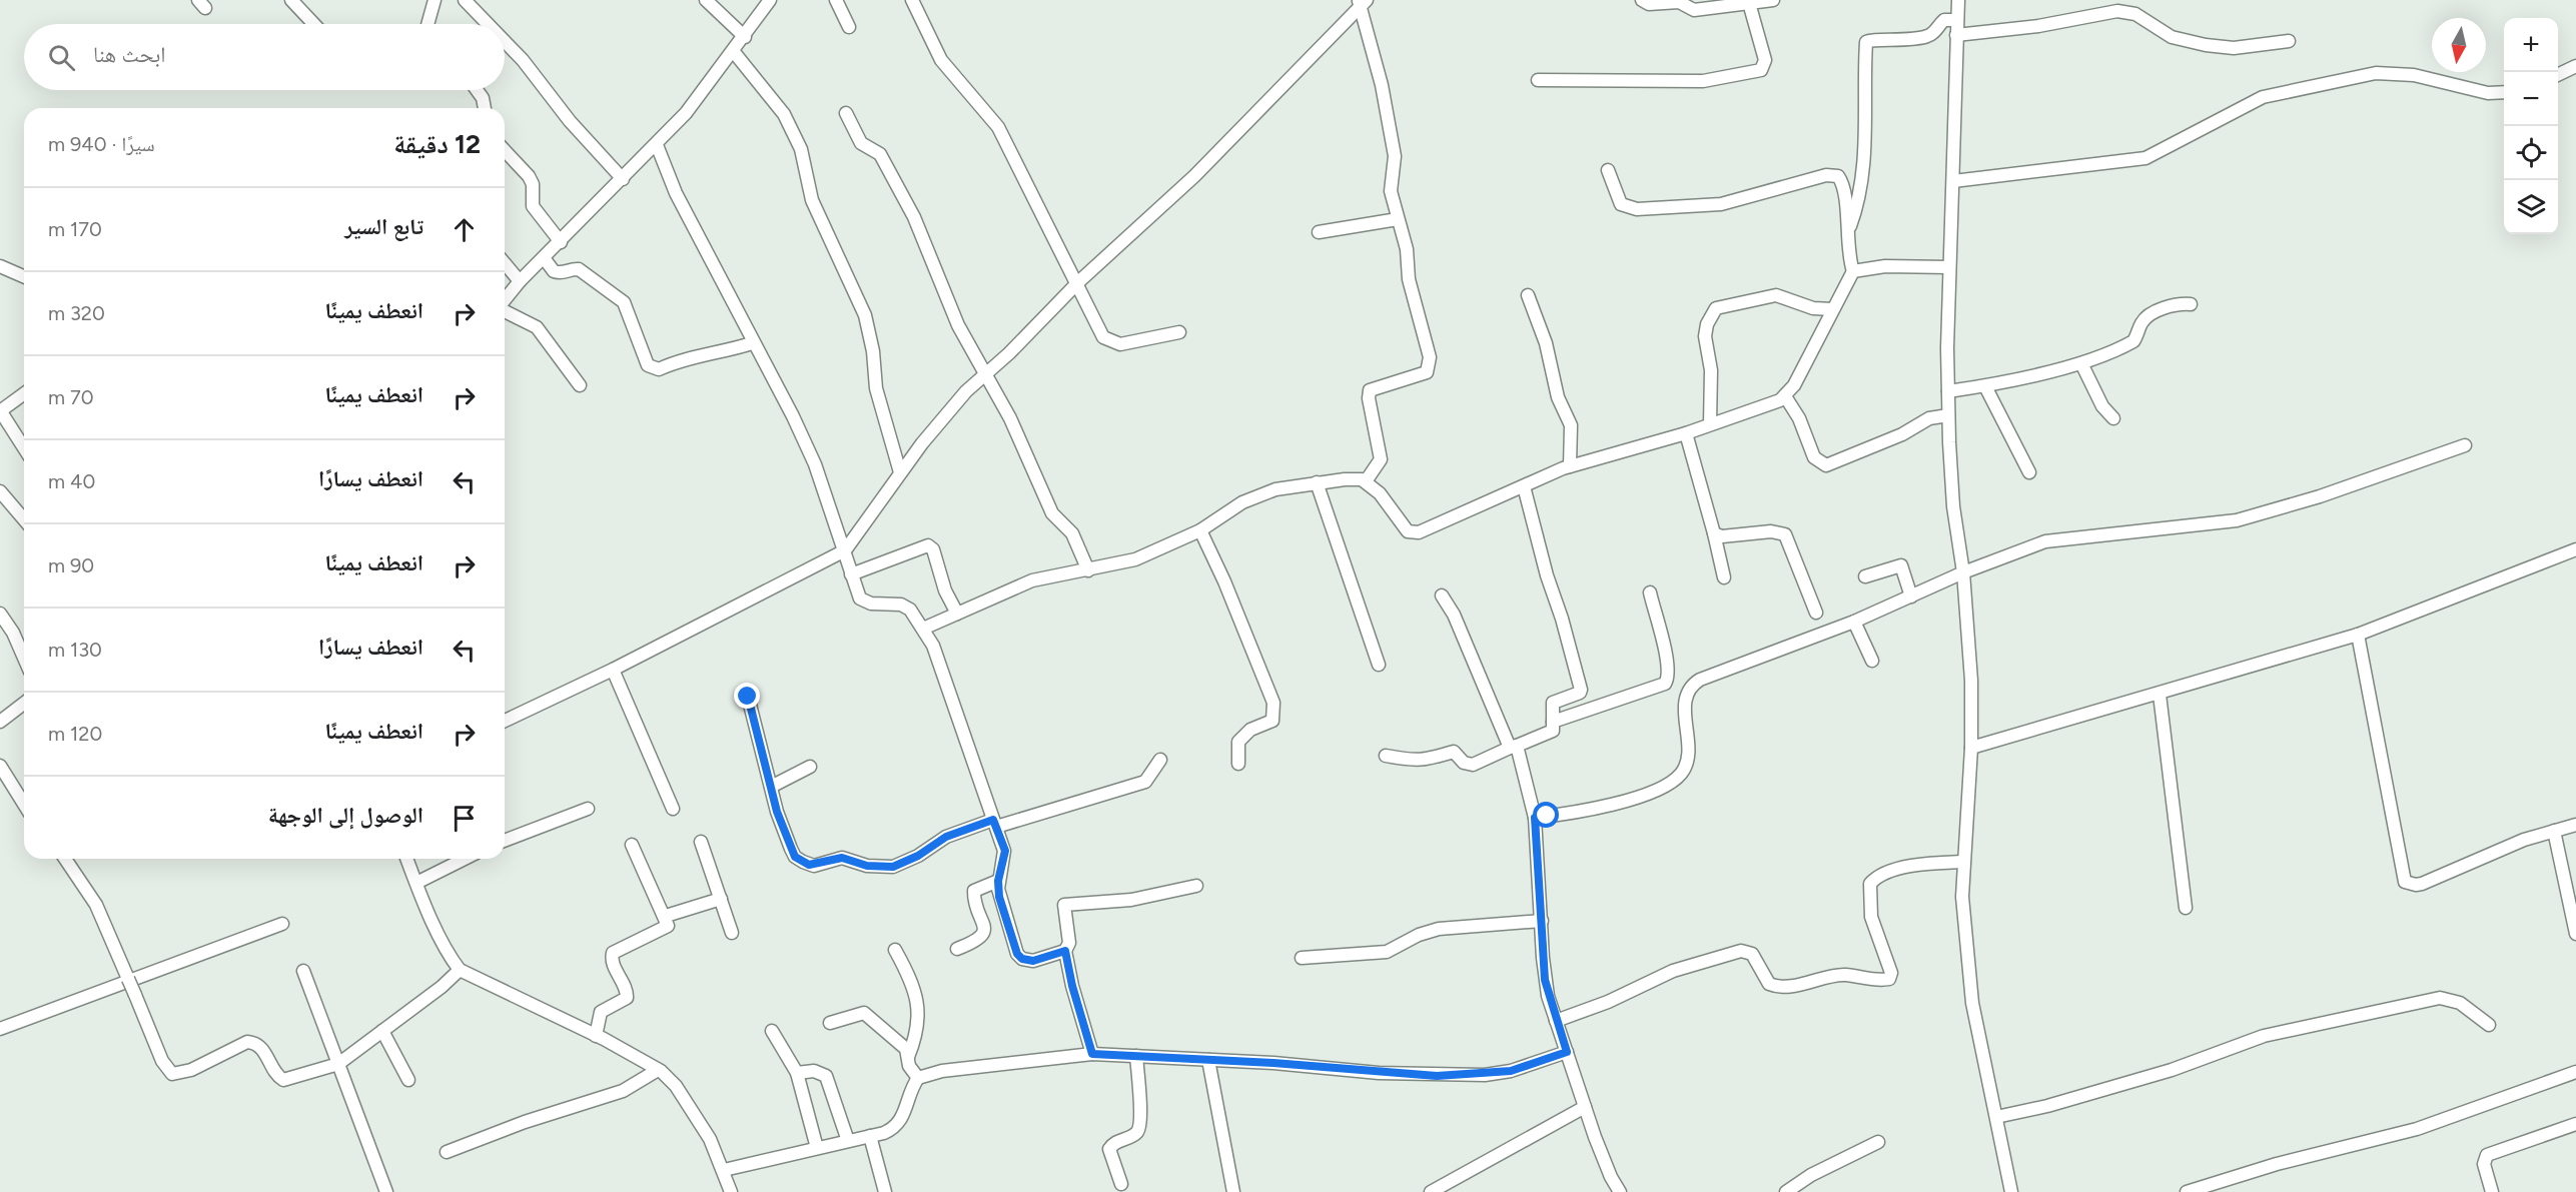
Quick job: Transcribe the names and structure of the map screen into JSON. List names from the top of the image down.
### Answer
{
  "north": "bottom",
  "page": {
    "map_buttons": ["+", "−"],
    "search": "ابحث هنا",
    "heading": ["12 دقيقة", "سيرًا · 940 m"],
    "list": [
      ["تابع السير", "170 m"],
      ["انعطف يمينًا", "320 m"],
      ["انعطف يمينًا", "70 m"],
      ["انعطف يسارًا", "40 m"],
      ["انعطف يمينًا", "90 m"],
      ["انعطف يسارًا", "130 m"],
      ["انعطف يمينًا", "120 m"],
      "الوصول إلى الوجهة"
    ]
  }
}
